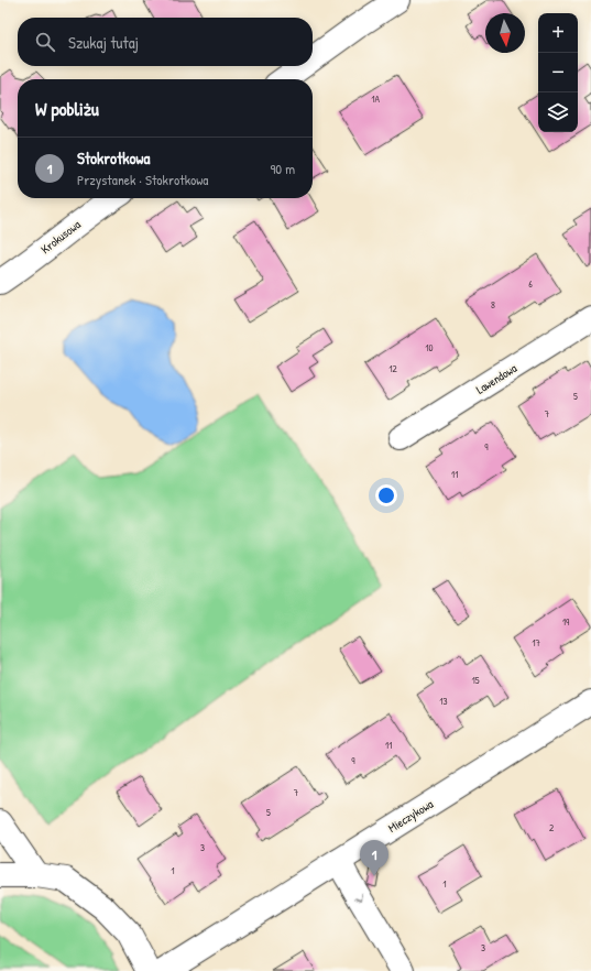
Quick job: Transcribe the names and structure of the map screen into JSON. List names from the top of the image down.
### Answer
{
  "streets": {
    "street": ["Krokusowa", "Lawendowa", "Mieczykowa"]
  },
  "house_numbers": [
    "1A",
    "6",
    "8",
    "10",
    "12",
    "5",
    "7",
    "9",
    "11",
    "19",
    "17",
    "15",
    "13",
    "11",
    "9",
    "7",
    "5",
    "2",
    "3",
    "1",
    "1",
    "3"
  ],
  "north": "bottom",
  "page": {
    "map_buttons": ["+", "−"],
    "search": "Szukaj tutaj",
    "heading": "W pobliżu",
    "list": [
      {
        "mark": "1",
        "name": "Stokrotkowa",
        "note": "Przystanek · Stokrotkowa",
        "value": "90 m"
      }
    ],
    "pins": "1"
  }
}
